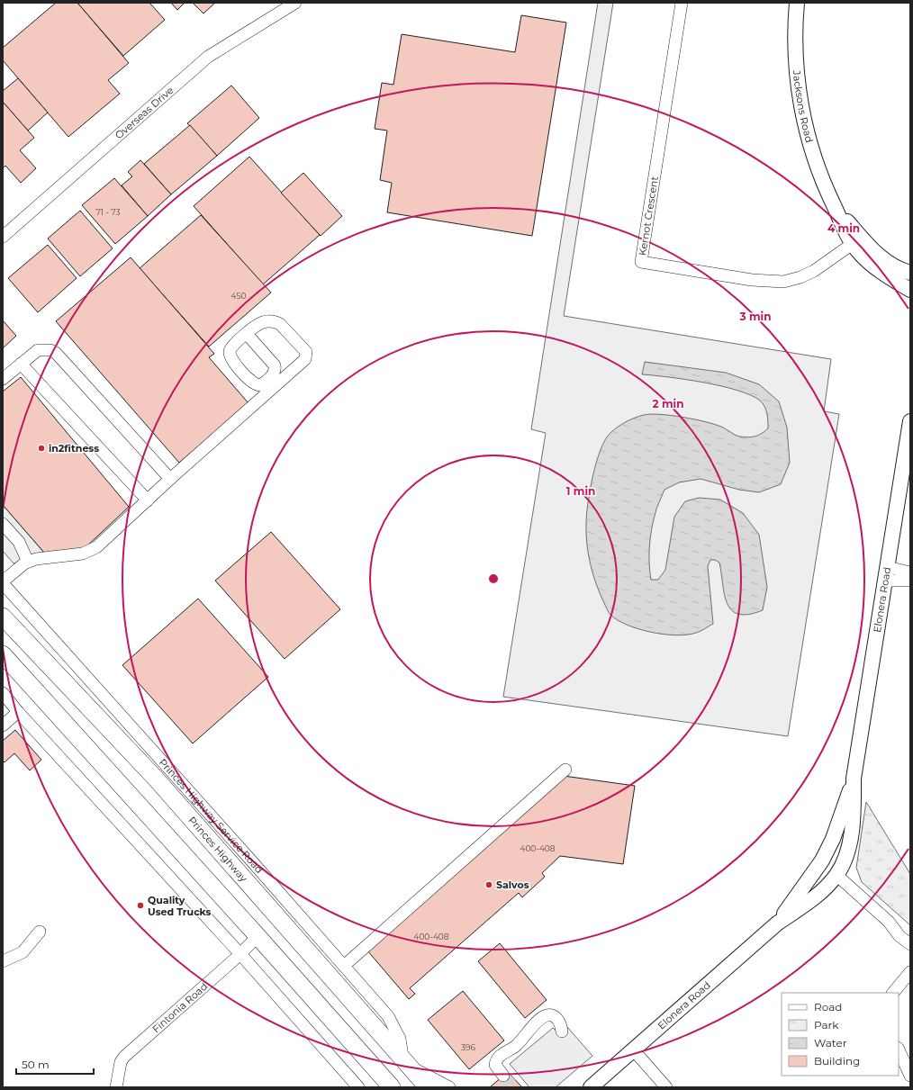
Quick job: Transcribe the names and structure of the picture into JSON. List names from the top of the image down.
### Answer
{
  "streets": {
    "highway": ["Princes Highway"],
    "main road": ["Jacksons Road", "Elonera Road"],
    "street": [
      "Overseas Drive",
      "Kernot Crescent",
      "Princes Highway Service Road",
      "Fintonia Road"
    ]
  },
  "crossings": [
    ["Jacksons Road", "Kernot Crescent"],
    ["Princes Highway Service Road", "Princes Highway"]
  ],
  "places": ["in2fitness", "Salvos", "Quality Used Trucks"],
  "house_numbers": [
    "71 - 73",
    "450",
    "400-408",
    "400-408",
    "396"
  ],
  "legend": [
    "Road",
    "Park",
    "Water",
    "Building"
  ],
  "scale_bar": "50 m",
  "rings": [
    "4 min",
    "3 min",
    "2 min",
    "1 min"
  ]
}
